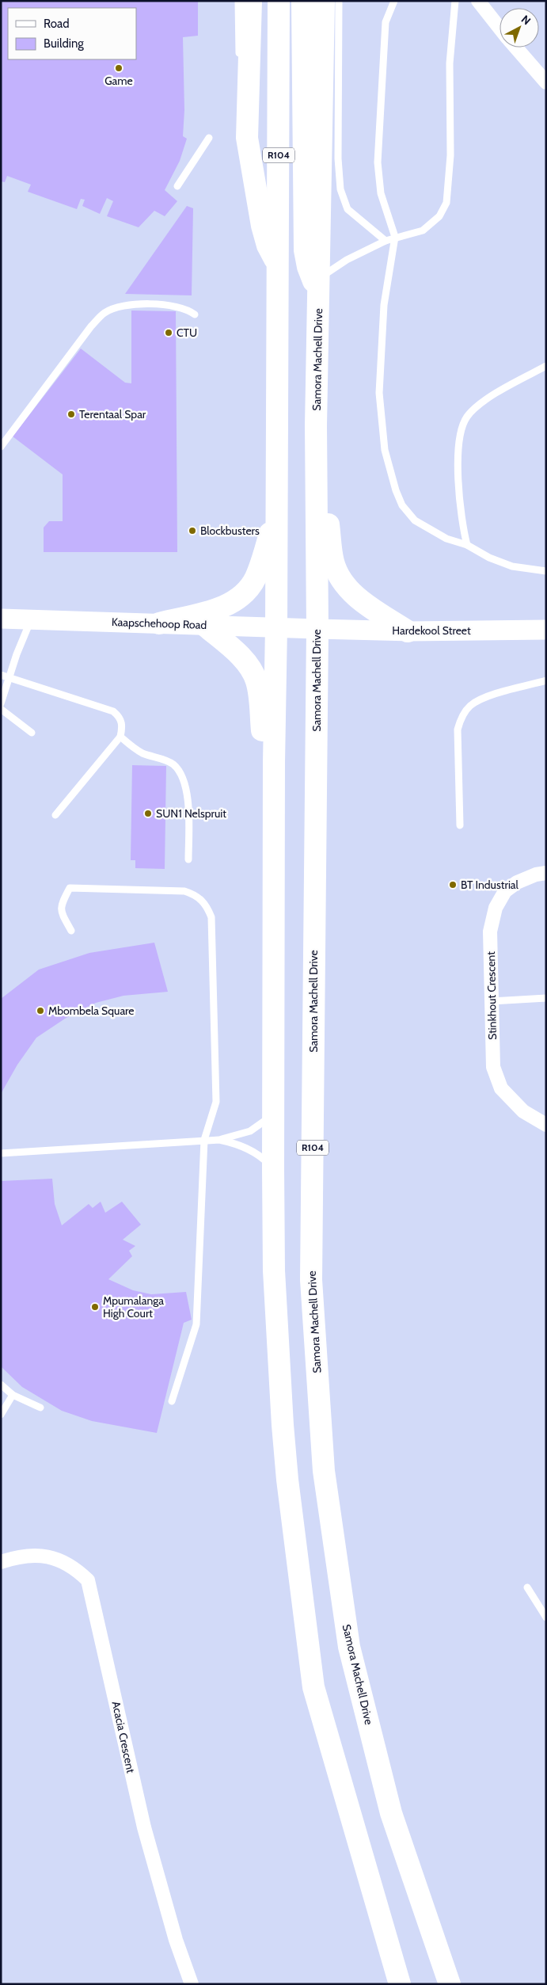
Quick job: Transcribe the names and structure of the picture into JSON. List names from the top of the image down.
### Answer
{
  "streets": {
    "main road": [
      "R104",
      "Samora Machell Drive",
      "Kaapschehoop Road",
      "Hardekool Street"
    ],
    "street": ["Stinkhout Crescent", "Acacia Crescent"]
  },
  "crossings": [
    ["R104", "Kaapschehoop Road"],
    ["Samora Machell Drive", "Kaapschehoop Road"],
    ["Samora Machell Drive", "Hardekool Street"],
    ["Kaapschehoop Road", "Hardekool Street"]
  ],
  "places": [
    "Game",
    "CTU",
    "Terentaal Spar",
    "Blockbusters",
    "SUN1 Nelspruit",
    "BT Industrial",
    "Mbombela Square",
    "Mpumalanga High Court"
  ],
  "legend": ["Road", "Building"],
  "north": "top right"
}
